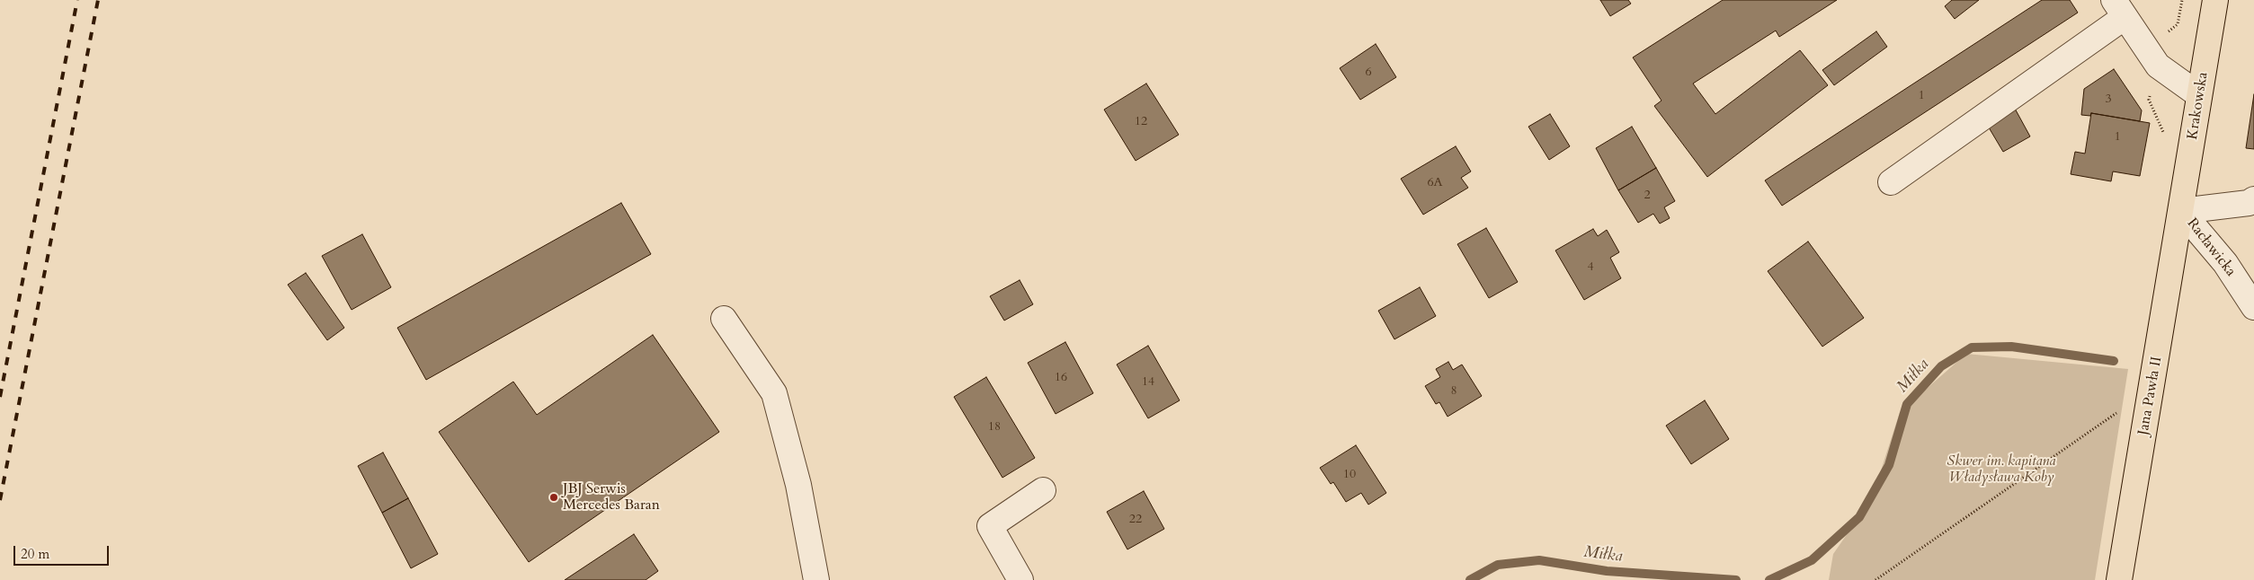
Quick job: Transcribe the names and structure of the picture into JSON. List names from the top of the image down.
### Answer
{
  "streets": {
    "main road": ["Krakowska", "Jana Pawła II"],
    "street": ["Racławicka"]
  },
  "crossings": [
    ["Krakowska", "Racławicka"],
    ["Krakowska", "Jana Pawła II"],
    ["Racławicka", "Jana Pawła II"]
  ],
  "water": ["Miłka"],
  "parks": ["Skwer im. kapitana Władysława Koby"],
  "places": ["JBJ Serwis Mercedes Baran"],
  "house_numbers": [
    "6",
    "1",
    "3",
    "12",
    "1",
    "6A",
    "2",
    "4",
    "16",
    "14",
    "8",
    "18",
    "10",
    "22"
  ],
  "scale_bar": "20 m"
}
